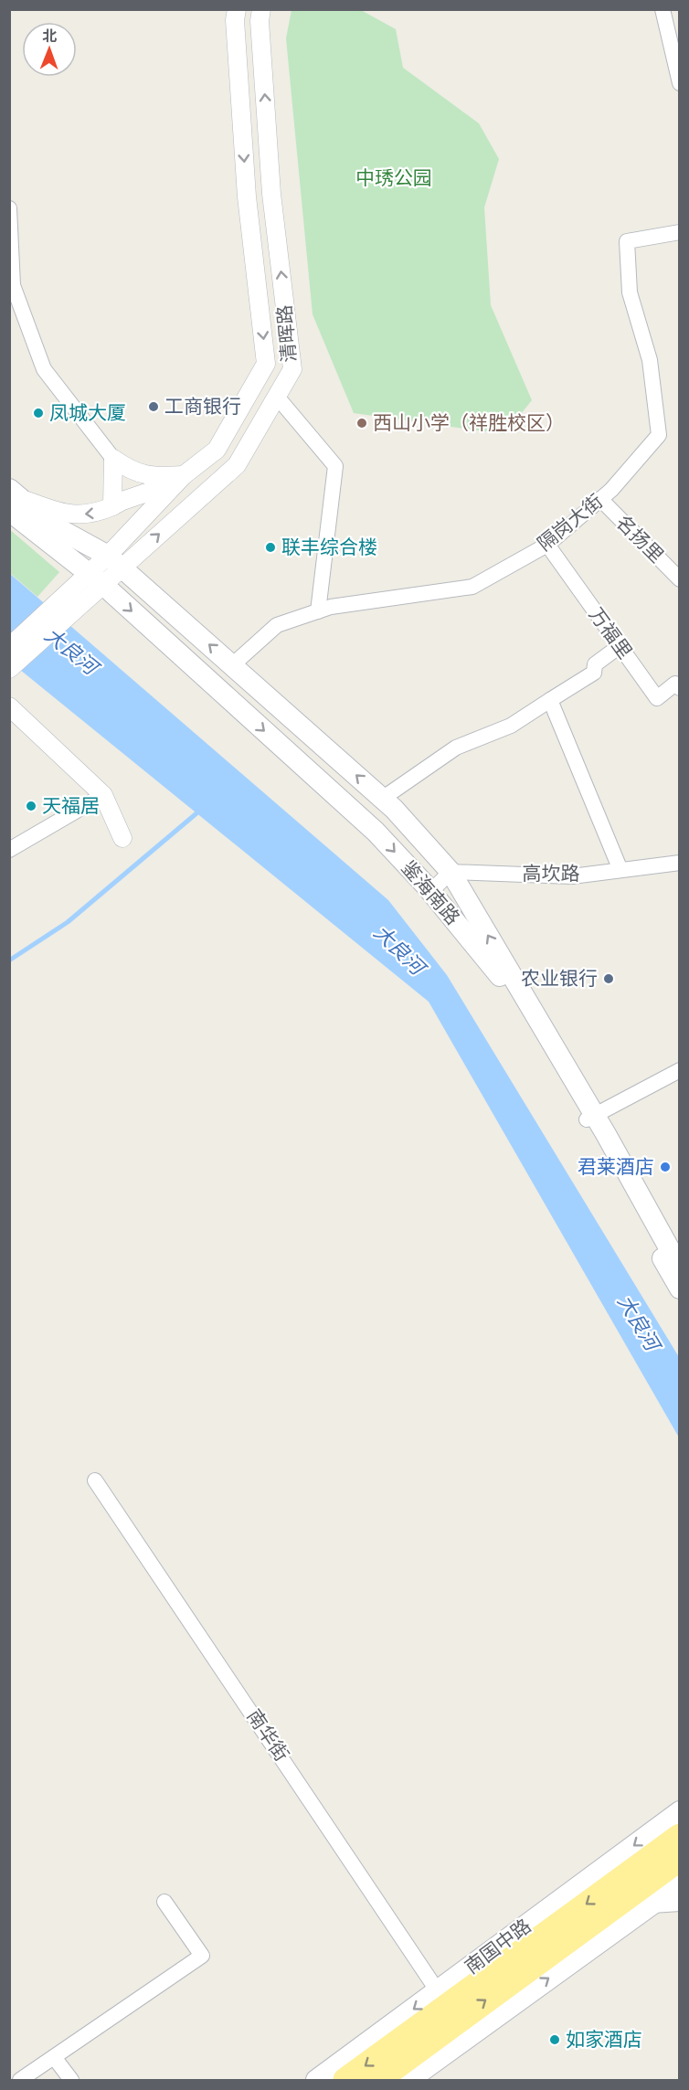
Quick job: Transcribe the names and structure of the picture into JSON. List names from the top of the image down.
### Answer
{
  "streets": {
    "highway": ["南国中路"],
    "main road": ["鉴海南路"],
    "street": [
      "清晖路",
      "隔岗大街",
      "名扬里",
      "万福里",
      "高坎路",
      "南华街"
    ]
  },
  "crossings": [
    ["清晖路", "鉴海南路"],
    ["隔岗大街", "名扬里"],
    ["隔岗大街", "万福里"],
    ["隔岗大街", "鉴海南路"],
    ["高坎路", "鉴海南路"],
    ["南华街", "南国中路"]
  ],
  "water": ["大良河"],
  "parks": ["中琇公园"],
  "places": [
    "工商银行",
    "凤城大厦",
    "西山小学（祥胜校区）",
    "联丰综合楼",
    "天福居",
    "农业银行",
    "君莱酒店",
    "如家酒店"
  ],
  "north": "top"
}
